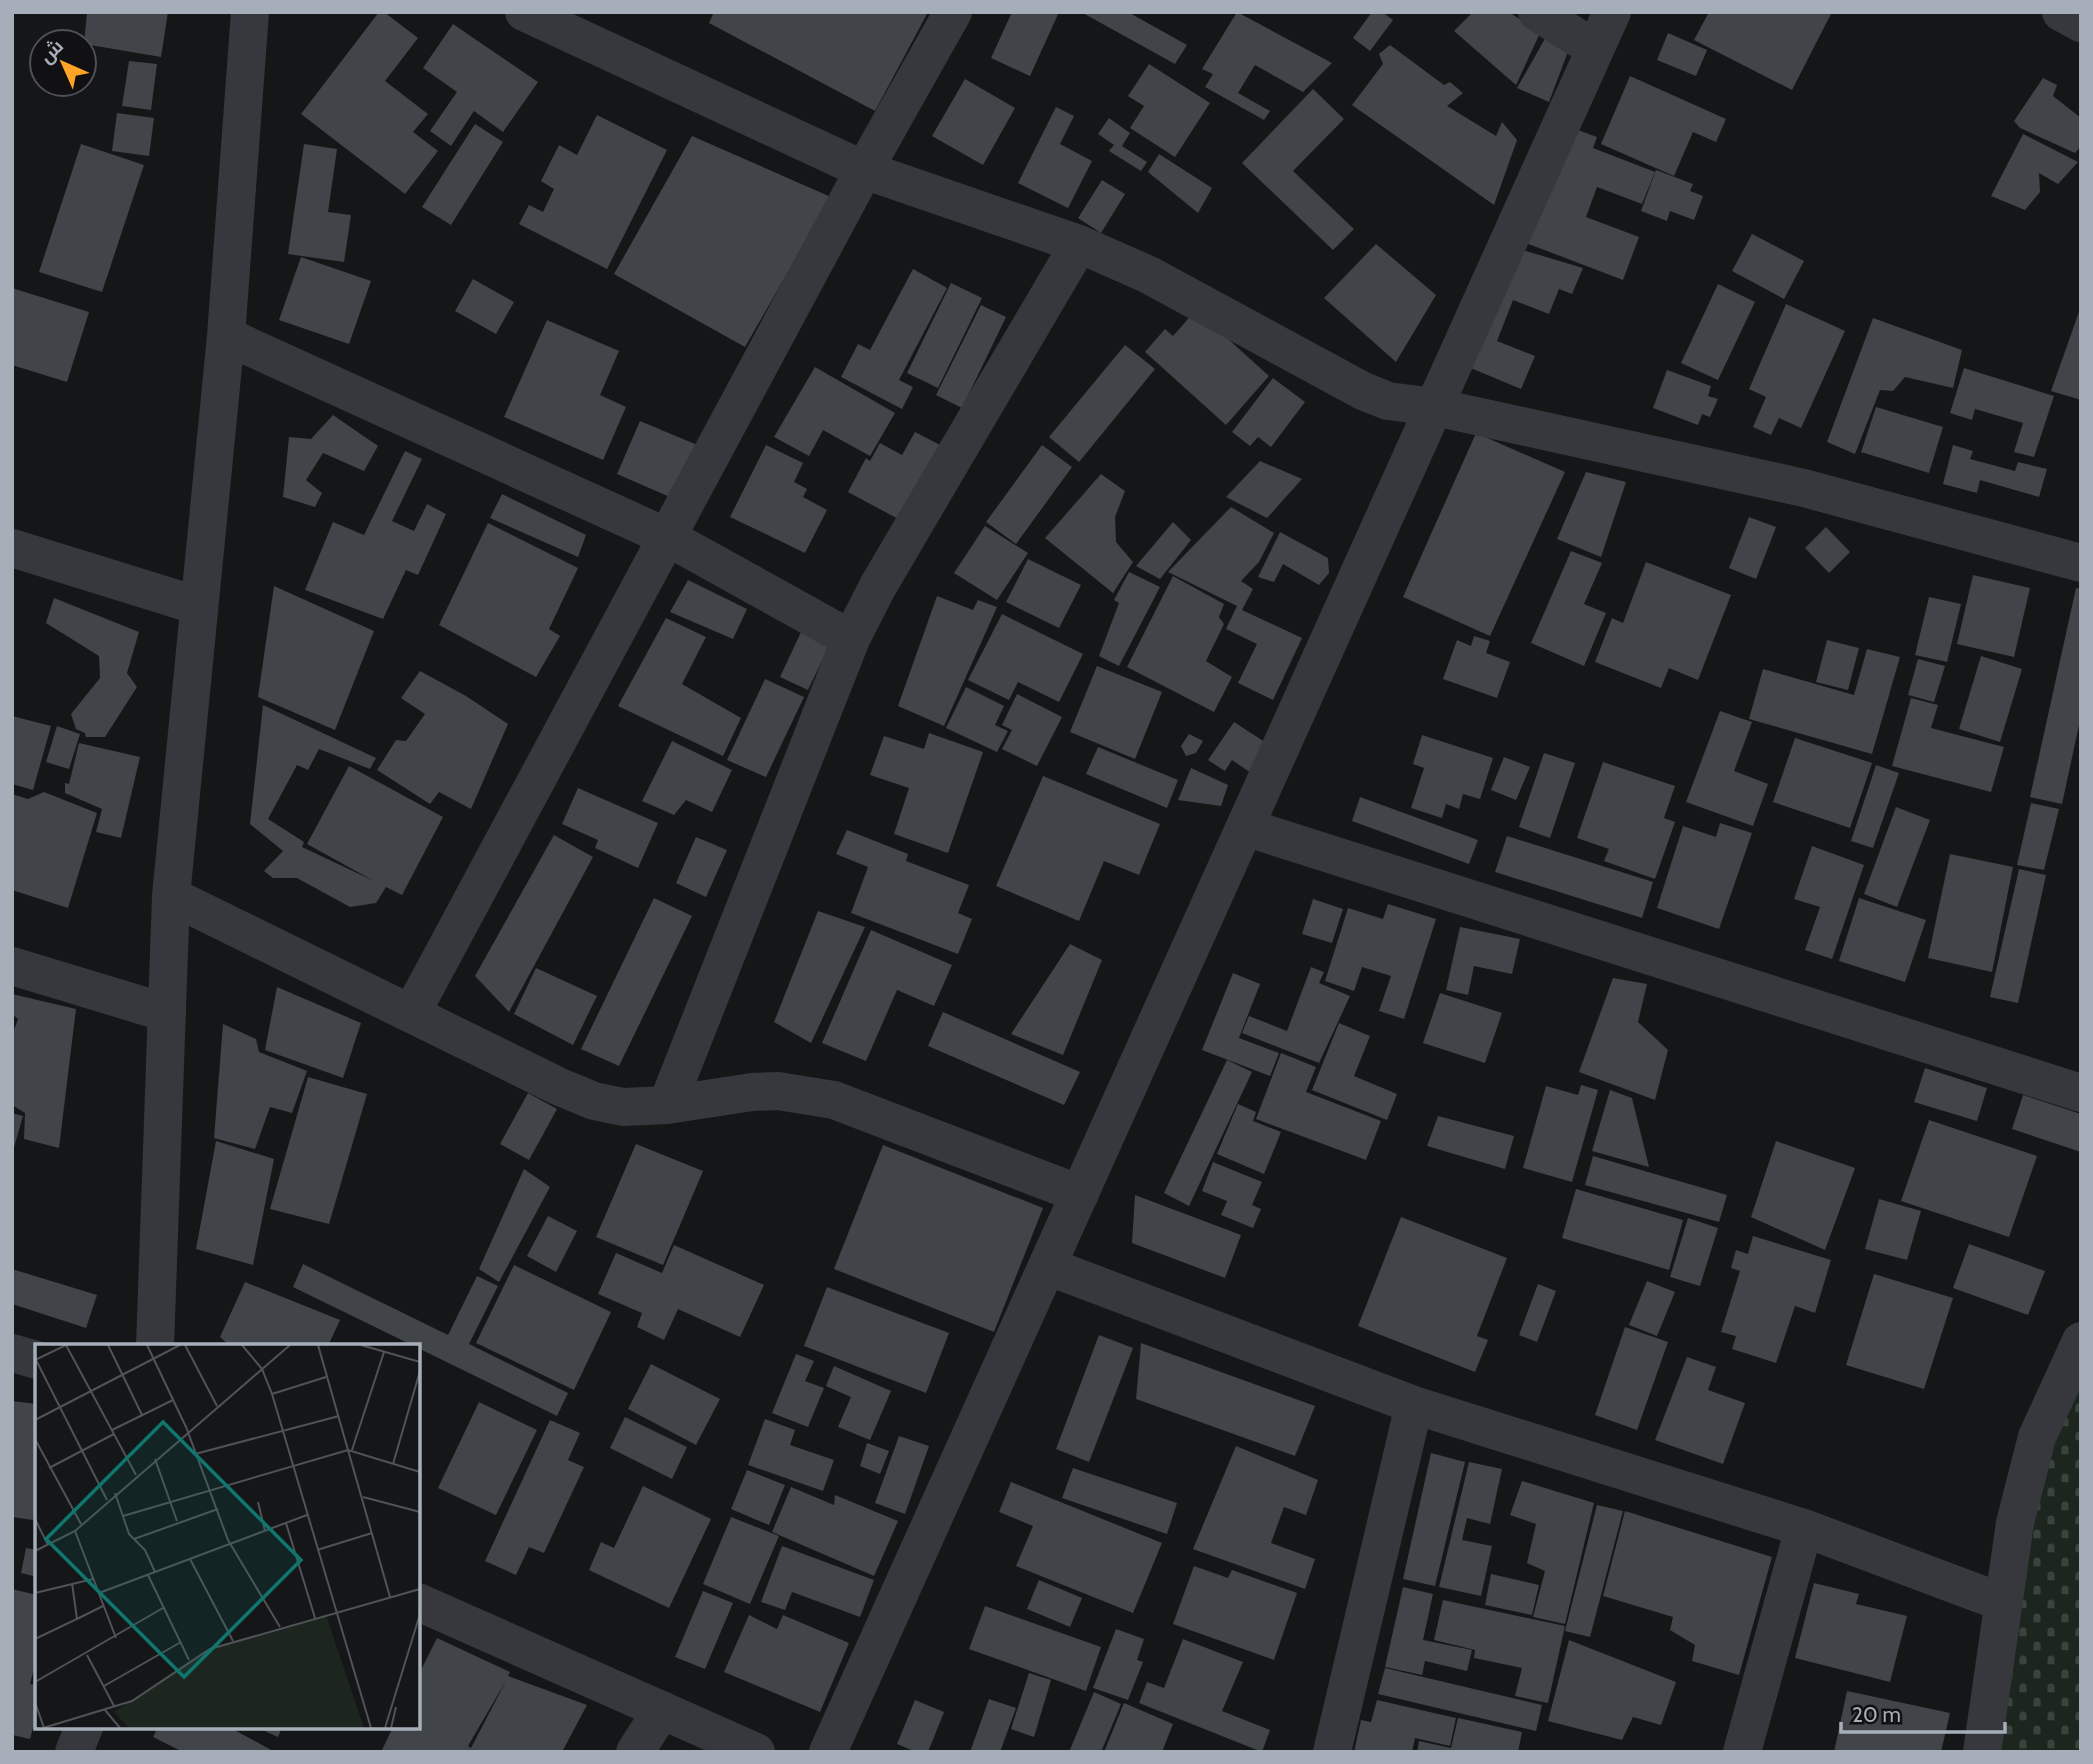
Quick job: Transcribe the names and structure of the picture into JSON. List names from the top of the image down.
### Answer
{
  "scale_bar": "20 m",
  "north": "top left"
}
